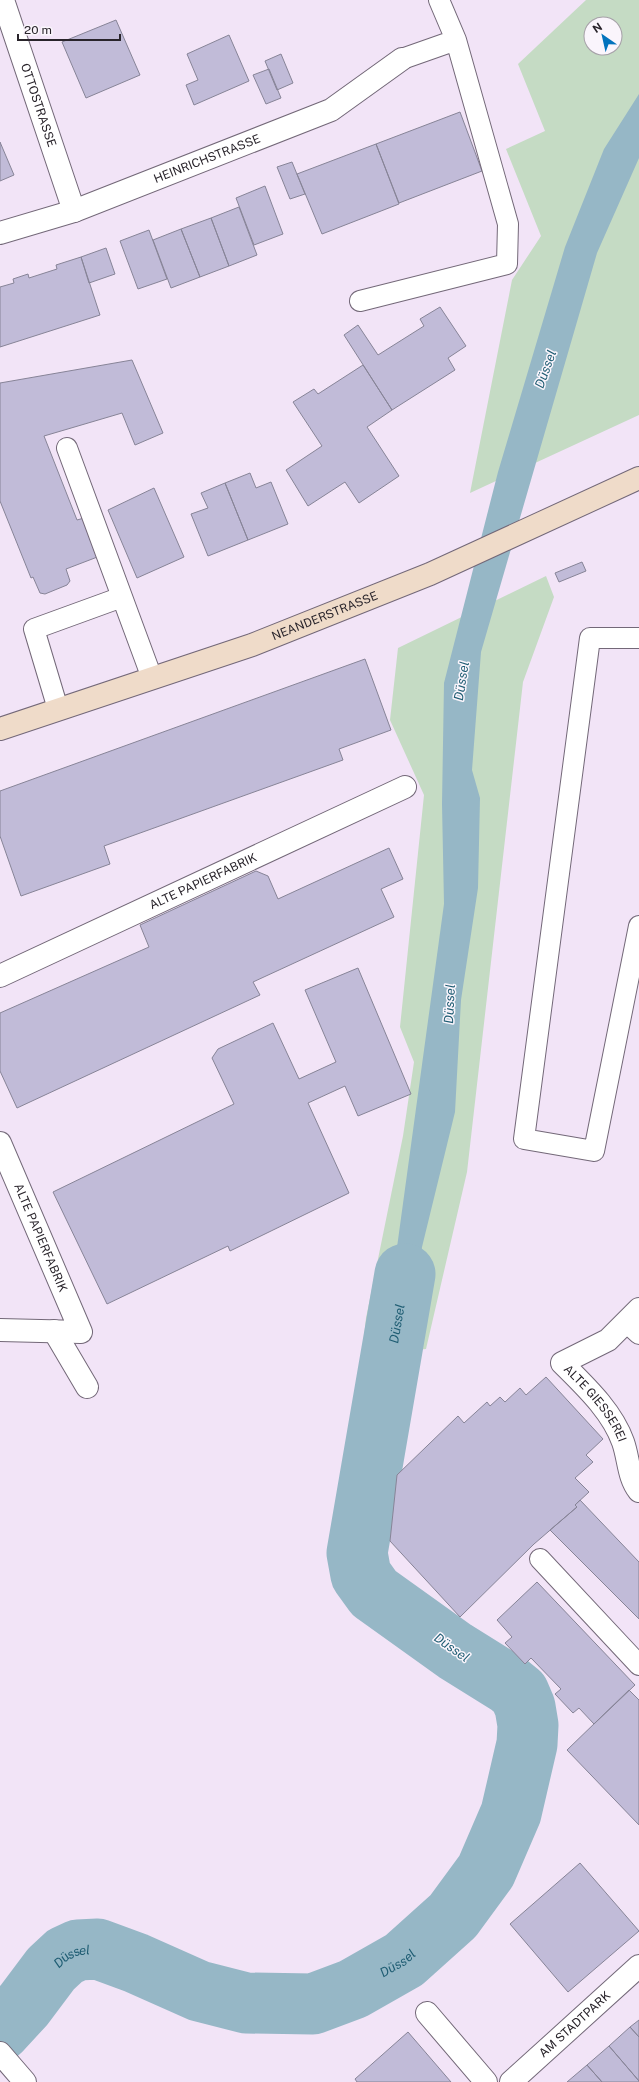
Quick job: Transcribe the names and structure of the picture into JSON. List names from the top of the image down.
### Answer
{
  "streets": {
    "main road": ["NEANDERSTRASSE"],
    "street": [
      "OTTOSTRASSE",
      "HEINRICHSTRASSE",
      "ALTE PAPIERFABRIK",
      "ALTE GIESSEREI",
      "AM STADTPARK"
    ]
  },
  "crossings": [
    ["OTTOSTRASSE", "HEINRICHSTRASSE"]
  ],
  "water": ["Düssel"],
  "scale_bar": "20 m",
  "north": "top left"
}
